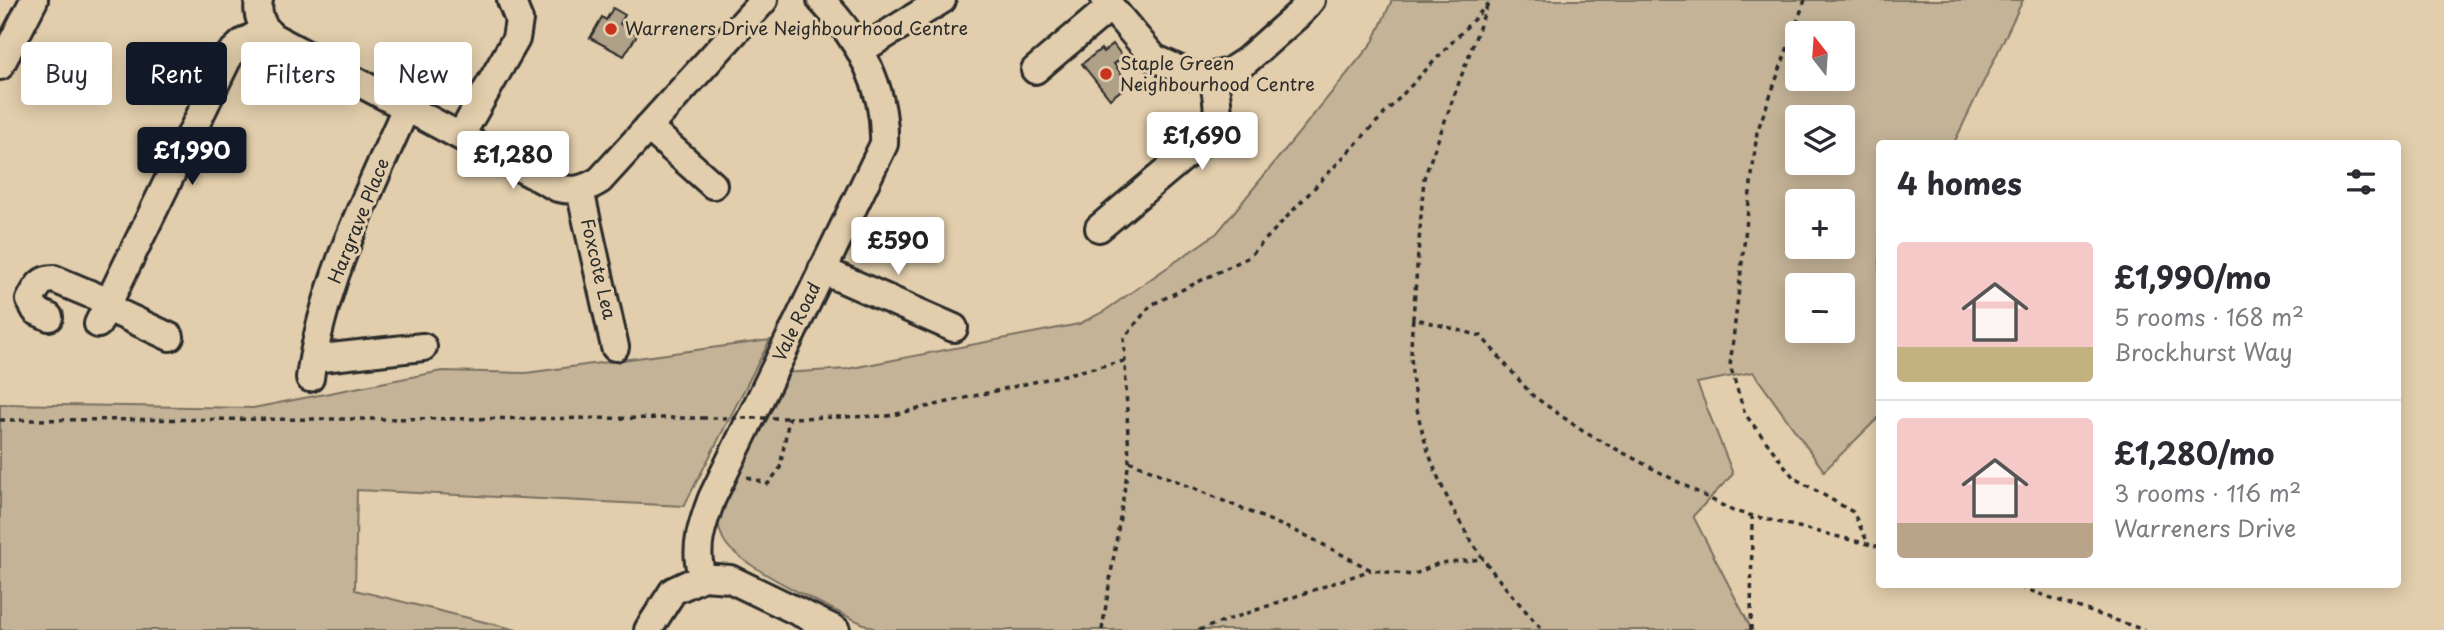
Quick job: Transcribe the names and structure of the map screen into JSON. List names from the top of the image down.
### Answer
{
  "streets": {
    "street": ["Hargrave Place", "Foxcote Lea", "Vale Road"]
  },
  "places": ["Warreners Drive Neighbourhood Centre", "Staple Green Neighbourhood Centre"],
  "north": "top",
  "page": {
    "map_buttons": ["+", "−"],
    "chip": [
      "Buy",
      "Rent",
      "Filters",
      "New"
    ],
    "price": [
      "£1,690",
      "£1,990",
      "£1,280",
      "£590"
    ],
    "heading": "4 homes",
    "list": [
      {
        "name": "£1,990/mo",
        "note": "5 rooms · 168 m² · Brockhurst Way"
      },
      {
        "name": "£1,280/mo",
        "note": "3 rooms · 116 m² · Warreners Drive"
      }
    ]
  }
}
